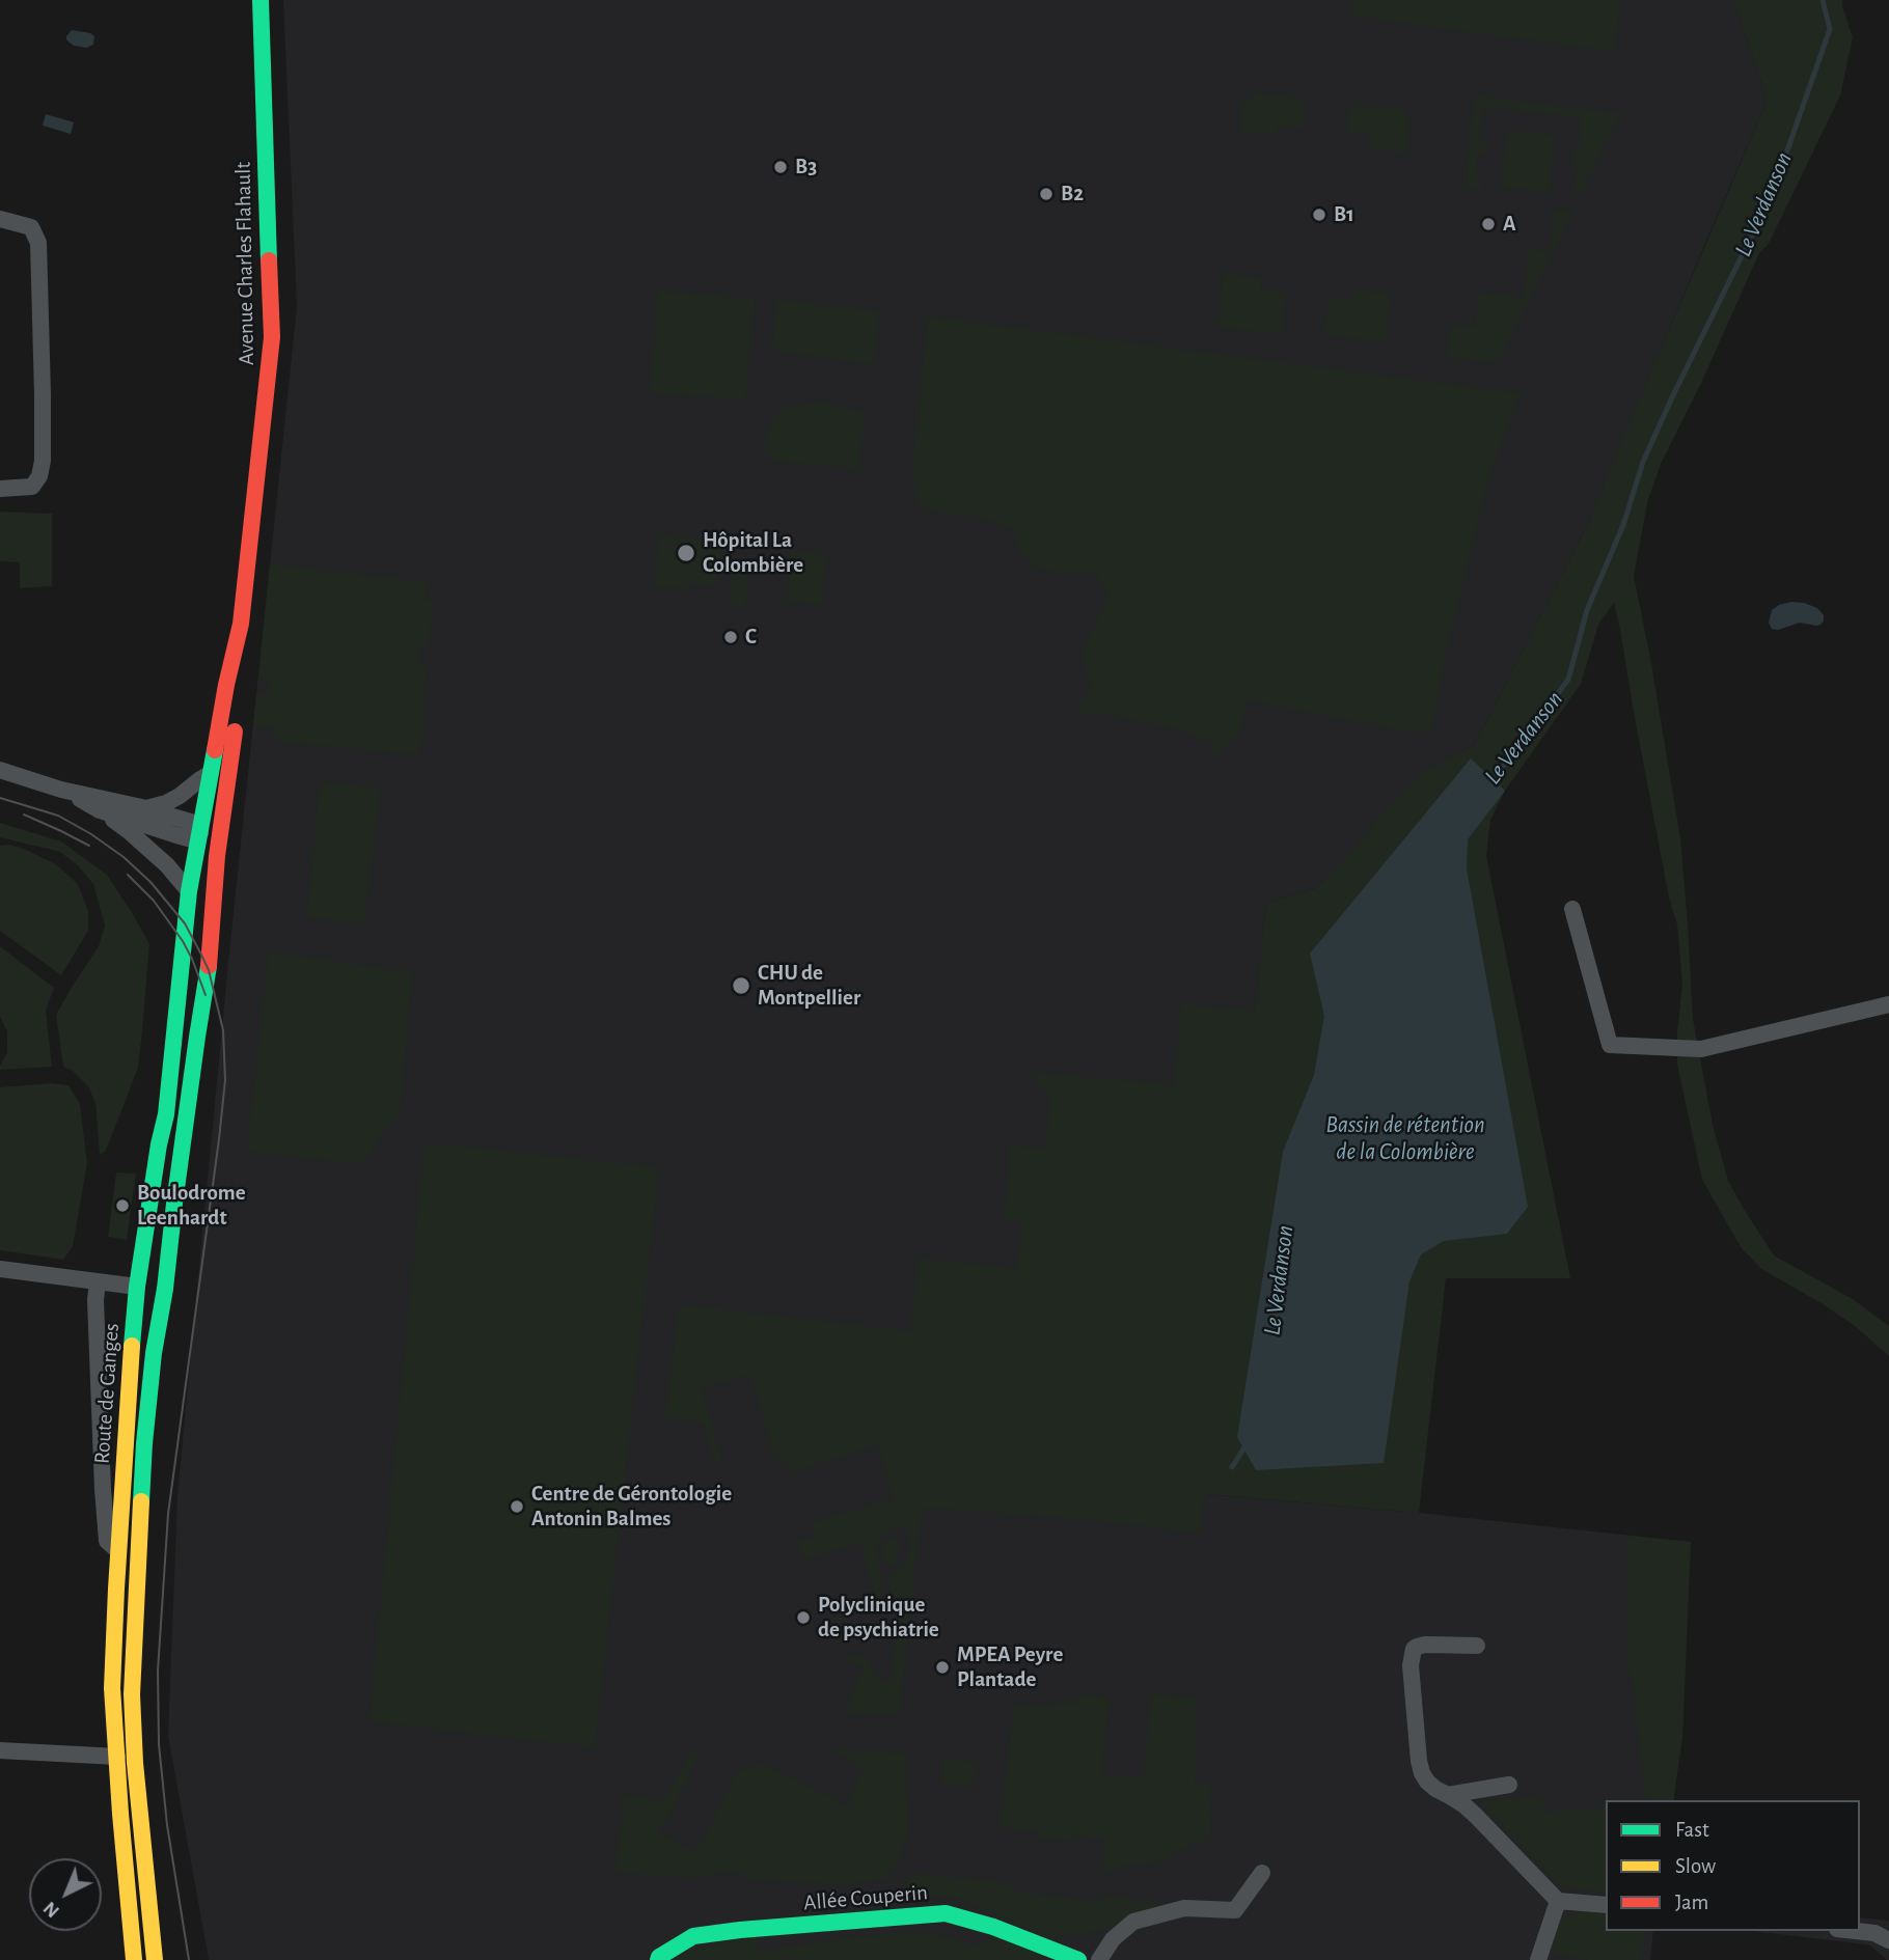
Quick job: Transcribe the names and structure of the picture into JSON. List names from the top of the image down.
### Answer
{
  "streets": {
    "main road": ["Avenue Charles Flahault", "Route de Ganges", "Allée Couperin"]
  },
  "crossings": [
    ["Avenue Charles Flahault", "Route de Ganges"]
  ],
  "water": ["Le Verdanson", "Bassin de rétention de la Colombière"],
  "places": [
    "B3",
    "B2",
    "B1",
    "A",
    "Hôpital La Colombière",
    "C",
    "CHU de Montpellier",
    "Boulodrome Leenhardt",
    "Centre de Gérontologie Antonin Balmes",
    "Polyclinique de psychiatrie",
    "MPEA Peyre Plantade"
  ],
  "legend": ["Fast", "Slow", "Jam"],
  "north": "bottom left"
}
